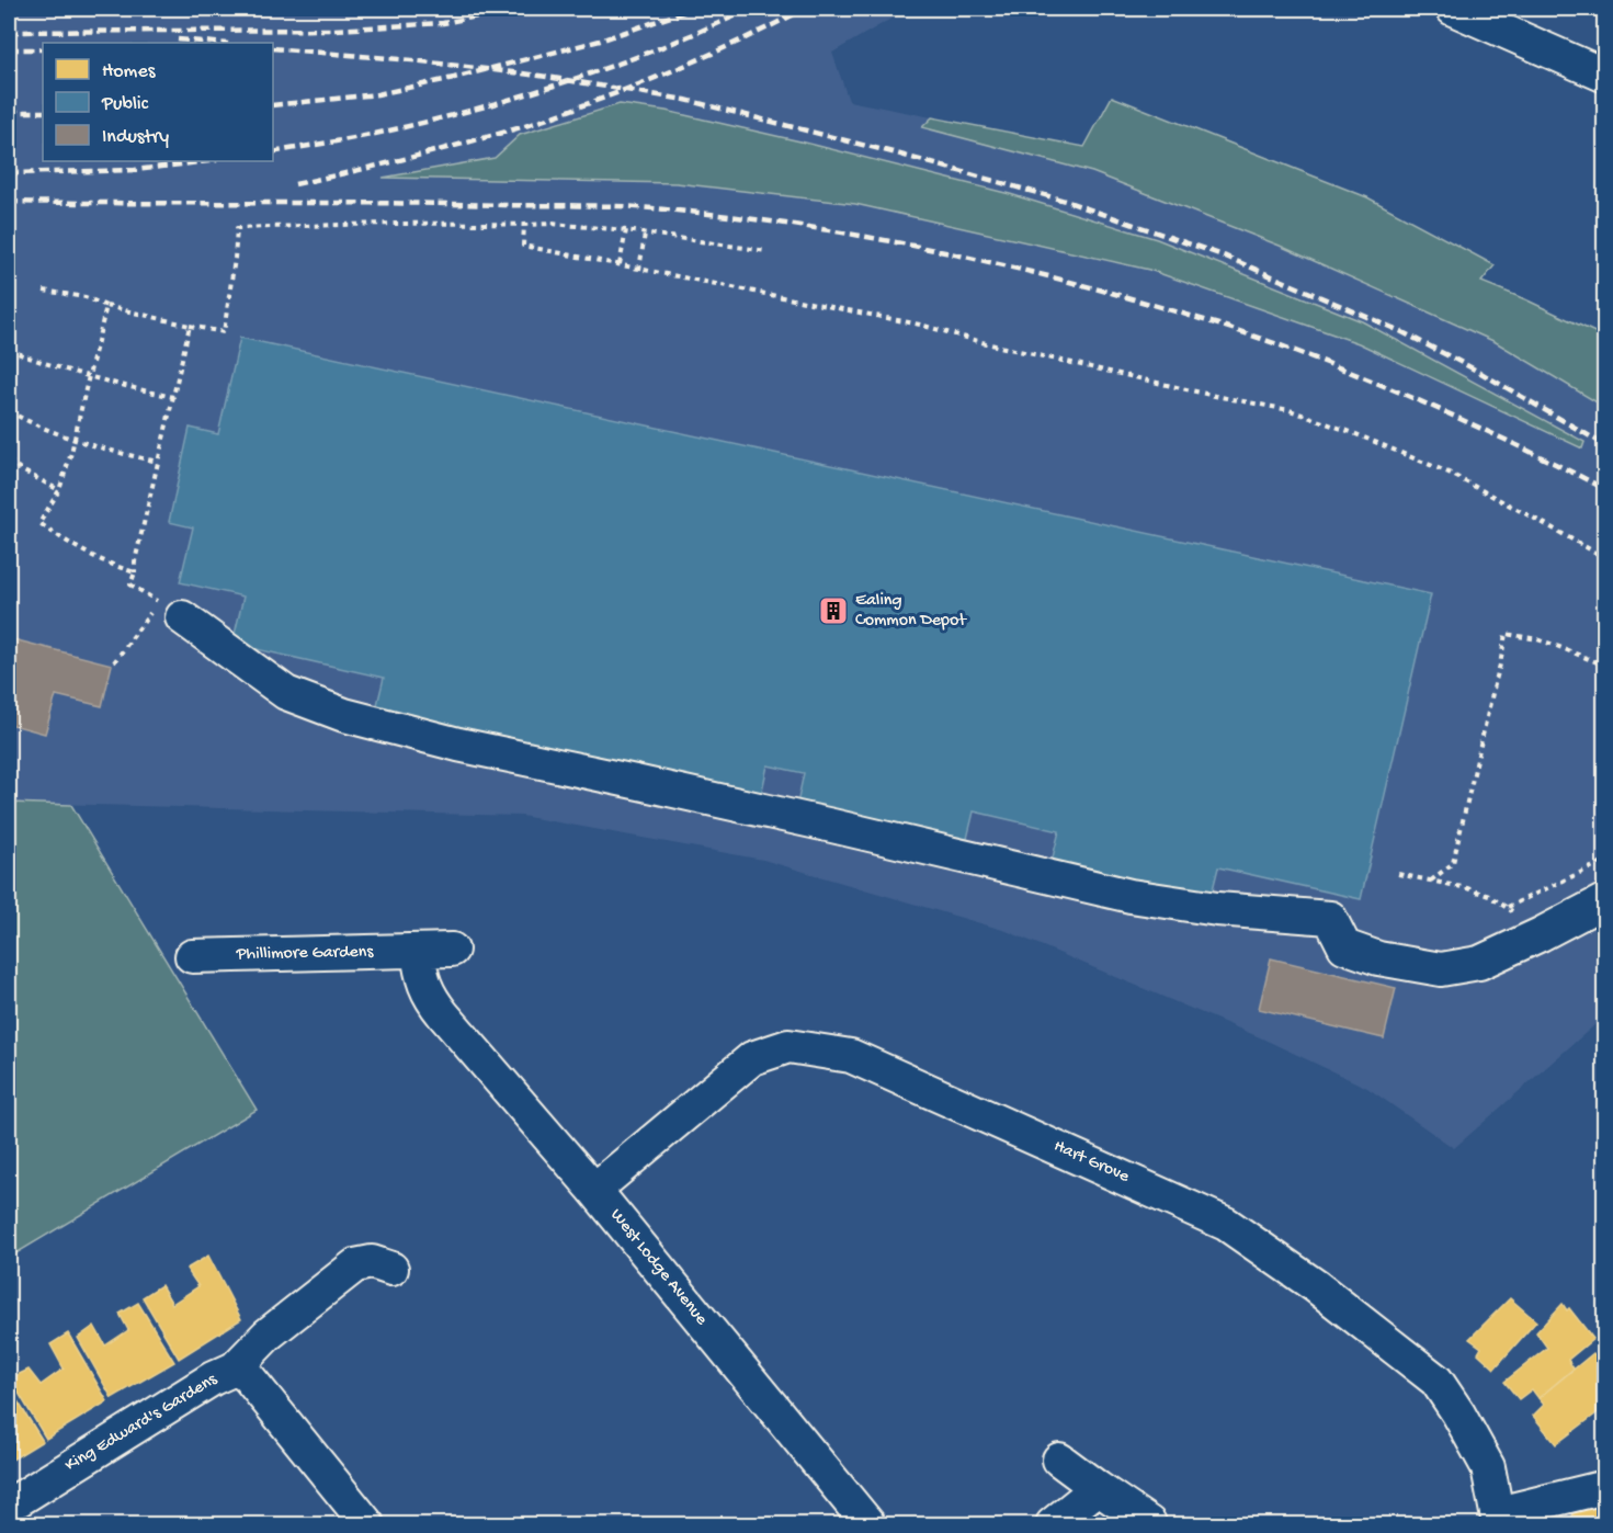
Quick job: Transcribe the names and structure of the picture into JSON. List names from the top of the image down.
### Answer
{
  "streets": {
    "street": [
      "Phillimore Gardens",
      "Hart Grove",
      "West Lodge Avenue",
      "King Edward's Gardens"
    ]
  },
  "crossings": [
    ["Phillimore Gardens", "West Lodge Avenue"],
    ["Hart Grove", "West Lodge Avenue"]
  ],
  "places": {
    "building": ["Ealing Common Depot"]
  },
  "legend": ["Homes", "Public", "Industry"]
}
